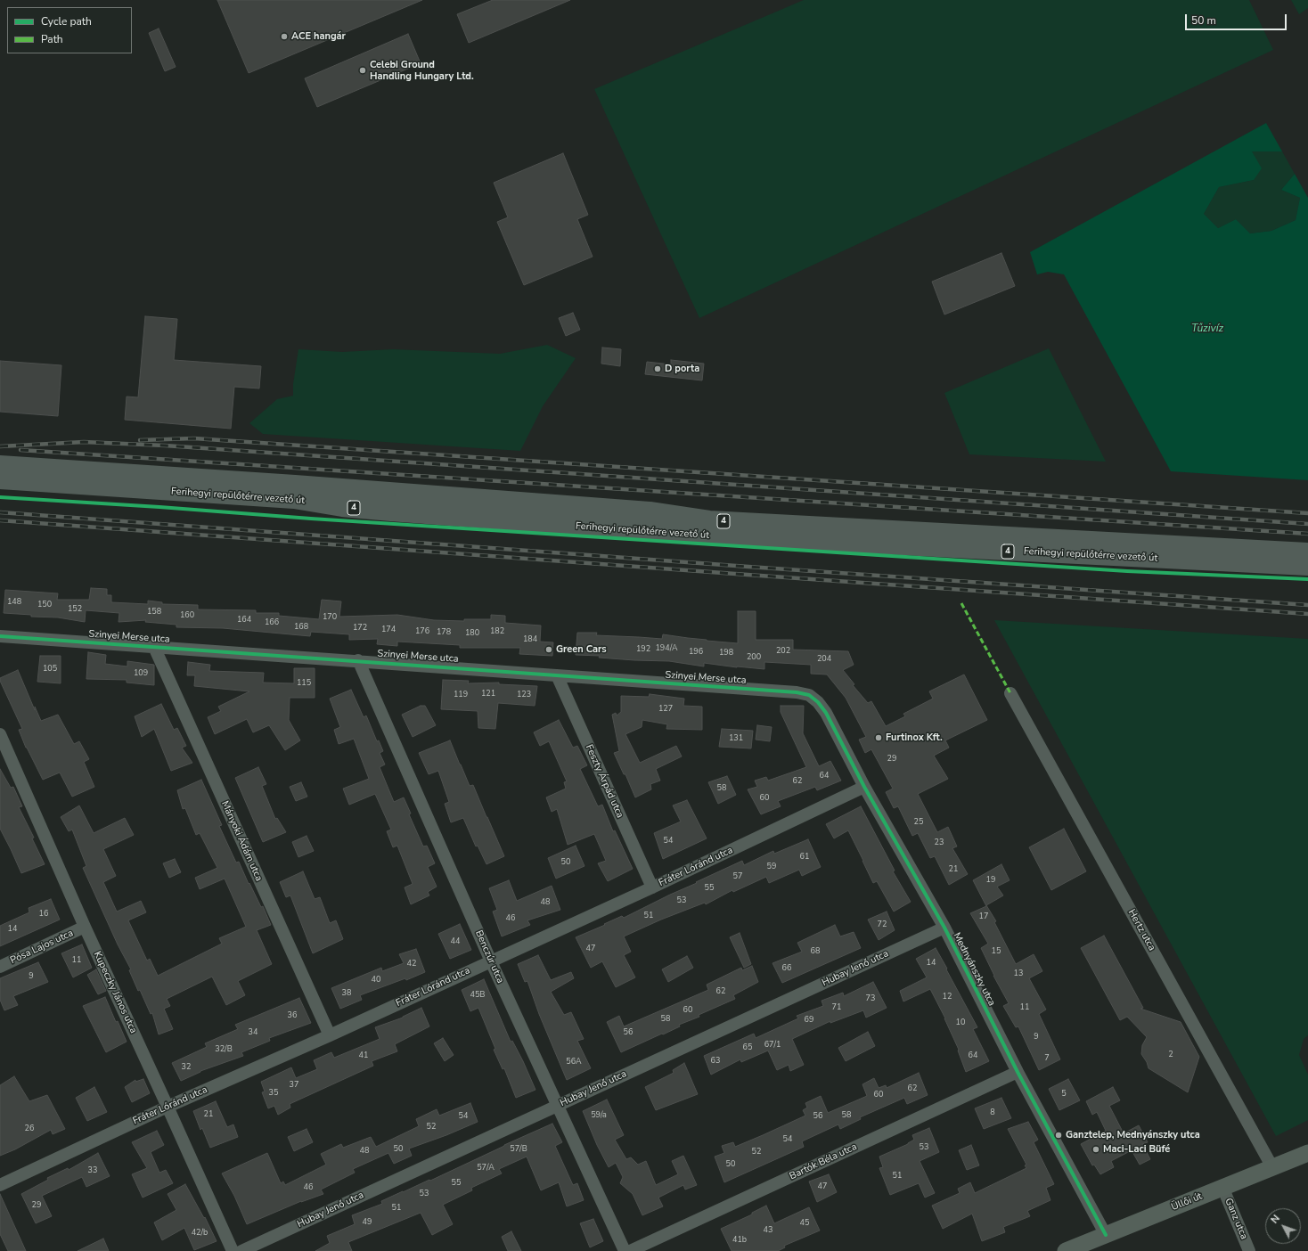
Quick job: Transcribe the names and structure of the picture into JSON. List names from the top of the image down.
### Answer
{
  "streets": {
    "main road": ["Ferihegyi repülőtérre vezető út", "4", "Üllői út"],
    "street": [
      "Szinyei Merse utca",
      "Feszty Árpád utca",
      "Mányoki Ádám utca",
      "Fráter Lóránd utca",
      "Hertz utca",
      "Pósa Lajos utca",
      "Benczúr utca",
      "Hubay Jenő utca",
      "Mednyánszky utca",
      "Kupeczky János utca",
      "Bartók Béla utca",
      "Ganz utca"
    ]
  },
  "crossings": [
    ["Szinyei Merse utca", "Feszty Árpád utca"],
    ["Szinyei Merse utca", "Mányoki Ádám utca"],
    ["Szinyei Merse utca", "Benczúr utca"],
    ["Szinyei Merse utca", "Mednyánszky utca"],
    ["Feszty Árpád utca", "Fráter Lóránd utca"],
    ["Mányoki Ádám utca", "Fráter Lóránd utca"],
    ["Fráter Lóránd utca", "Benczúr utca"],
    ["Fráter Lóránd utca", "Mednyánszky utca"],
    ["Fráter Lóránd utca", "Kupeczky János utca"],
    ["Hertz utca", "Üllői út"],
    ["Pósa Lajos utca", "Kupeczky János utca"],
    ["Benczúr utca", "Hubay Jenő utca"],
    ["Hubay Jenő utca", "Mednyánszky utca"],
    ["Mednyánszky utca", "Bartók Béla utca"],
    ["Mednyánszky utca", "Üllői út"],
    ["Üllői út", "Ganz utca"]
  ],
  "water": ["Tűzivíz"],
  "places": [
    "ACE hangár",
    "Celebi Ground Handling Hungary Ltd.",
    "D porta",
    "Green Cars",
    "Furtinox Kft.",
    "Ganztelep, Mednyánszky utca",
    "Maci-Laci Büfé"
  ],
  "house_numbers": [
    "148",
    "150",
    "152",
    "158",
    "160",
    "170",
    "164",
    "166",
    "168",
    "172",
    "174",
    "176",
    "182",
    "178",
    "180",
    "184",
    "194/A",
    "192",
    "202",
    "196",
    "198",
    "200",
    "204",
    "105",
    "109",
    "115",
    "121",
    "119",
    "123",
    "127",
    "131",
    "29",
    "64",
    "62",
    "58",
    "60",
    "25",
    "54",
    "23",
    "61",
    "50",
    "59",
    "21",
    "57",
    "19",
    "55",
    "53",
    "48",
    "16",
    "51",
    "17",
    "46",
    "72",
    "14",
    "44",
    "47",
    "68",
    "15",
    "11",
    "14",
    "42",
    "66",
    "13",
    "9",
    "40",
    "62",
    "38",
    "45B",
    "12",
    "73",
    "71",
    "11",
    "60",
    "36",
    "58",
    "69",
    "10",
    "34",
    "56",
    "9",
    "67/1",
    "65",
    "32/B",
    "2",
    "41",
    "64",
    "7",
    "63",
    "56A",
    "32",
    "37",
    "62",
    "35",
    "5",
    "60",
    "8",
    "21",
    "59/a",
    "58",
    "54",
    "56",
    "52",
    "26",
    "54",
    "53",
    "50",
    "57/B",
    "48",
    "52",
    "50",
    "57/A",
    "33",
    "51",
    "55",
    "47",
    "46",
    "53",
    "29",
    "51",
    "49",
    "45",
    "43",
    "42/b",
    "41b"
  ],
  "legend": ["Cycle path", "Path"],
  "scale_bar": "50 m",
  "north": "top left"
}
